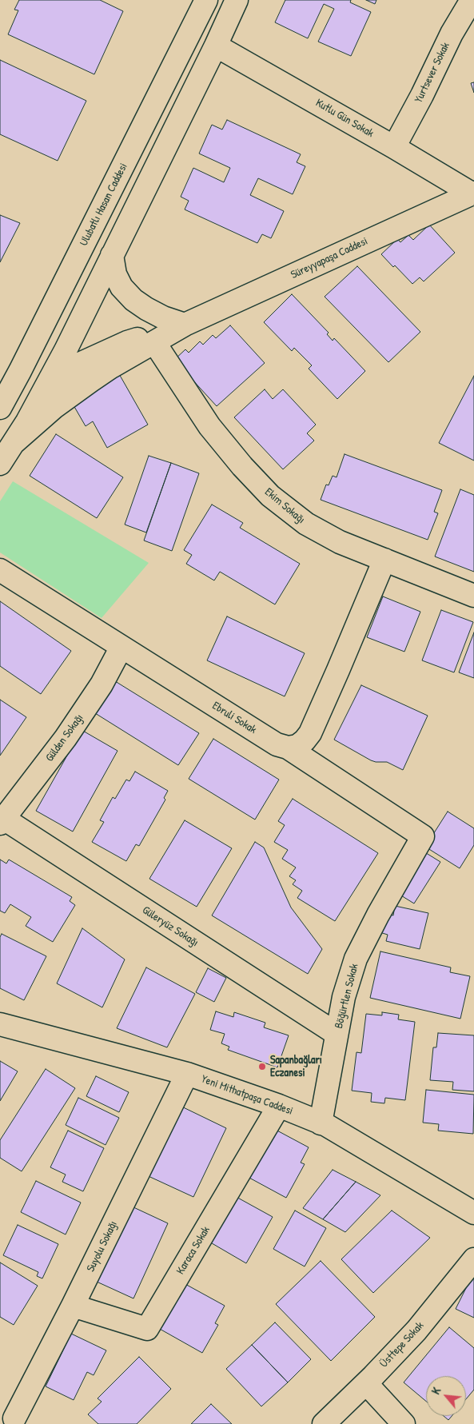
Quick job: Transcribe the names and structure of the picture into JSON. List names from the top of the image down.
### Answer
{
  "streets": {
    "street": [
      "Yurtsever Sokak",
      "Kutlu Gün Sokak",
      "Ulubatlı Hasan Caddesi",
      "Süreyyapaşa Caddesi",
      "Ekim Sokağı",
      "Ebruli Sokak",
      "Gülden Sokağı",
      "Güleryüz Sokağı",
      "Böğürtlen Sokak",
      "Yeni Mithatpaşa Caddesi",
      "Suyolu Sokağı",
      "Karaca Sokak",
      "Üsttepe Sokak"
    ]
  },
  "crossings": [
    ["Yurtsever Sokak", "Kutlu Gün Sokak"],
    ["Kutlu Gün Sokak", "Süreyyapaşa Caddesi"],
    ["Ulubatlı Hasan Caddesi", "Süreyyapaşa Caddesi"],
    ["Süreyyapaşa Caddesi", "Ekim Sokağı"],
    ["Ebruli Sokak", "Gülden Sokağı"],
    ["Ebruli Sokak", "Böğürtlen Sokak"],
    ["Gülden Sokağı", "Güleryüz Sokağı"],
    ["Güleryüz Sokağı", "Böğürtlen Sokak"],
    ["Böğürtlen Sokak", "Yeni Mithatpaşa Caddesi"],
    ["Yeni Mithatpaşa Caddesi", "Suyolu Sokağı"],
    ["Yeni Mithatpaşa Caddesi", "Karaca Sokak"],
    ["Suyolu Sokağı", "Karaca Sokak"]
  ],
  "places": ["Sapanbağları Eczanesi"],
  "north": "top left"
}
